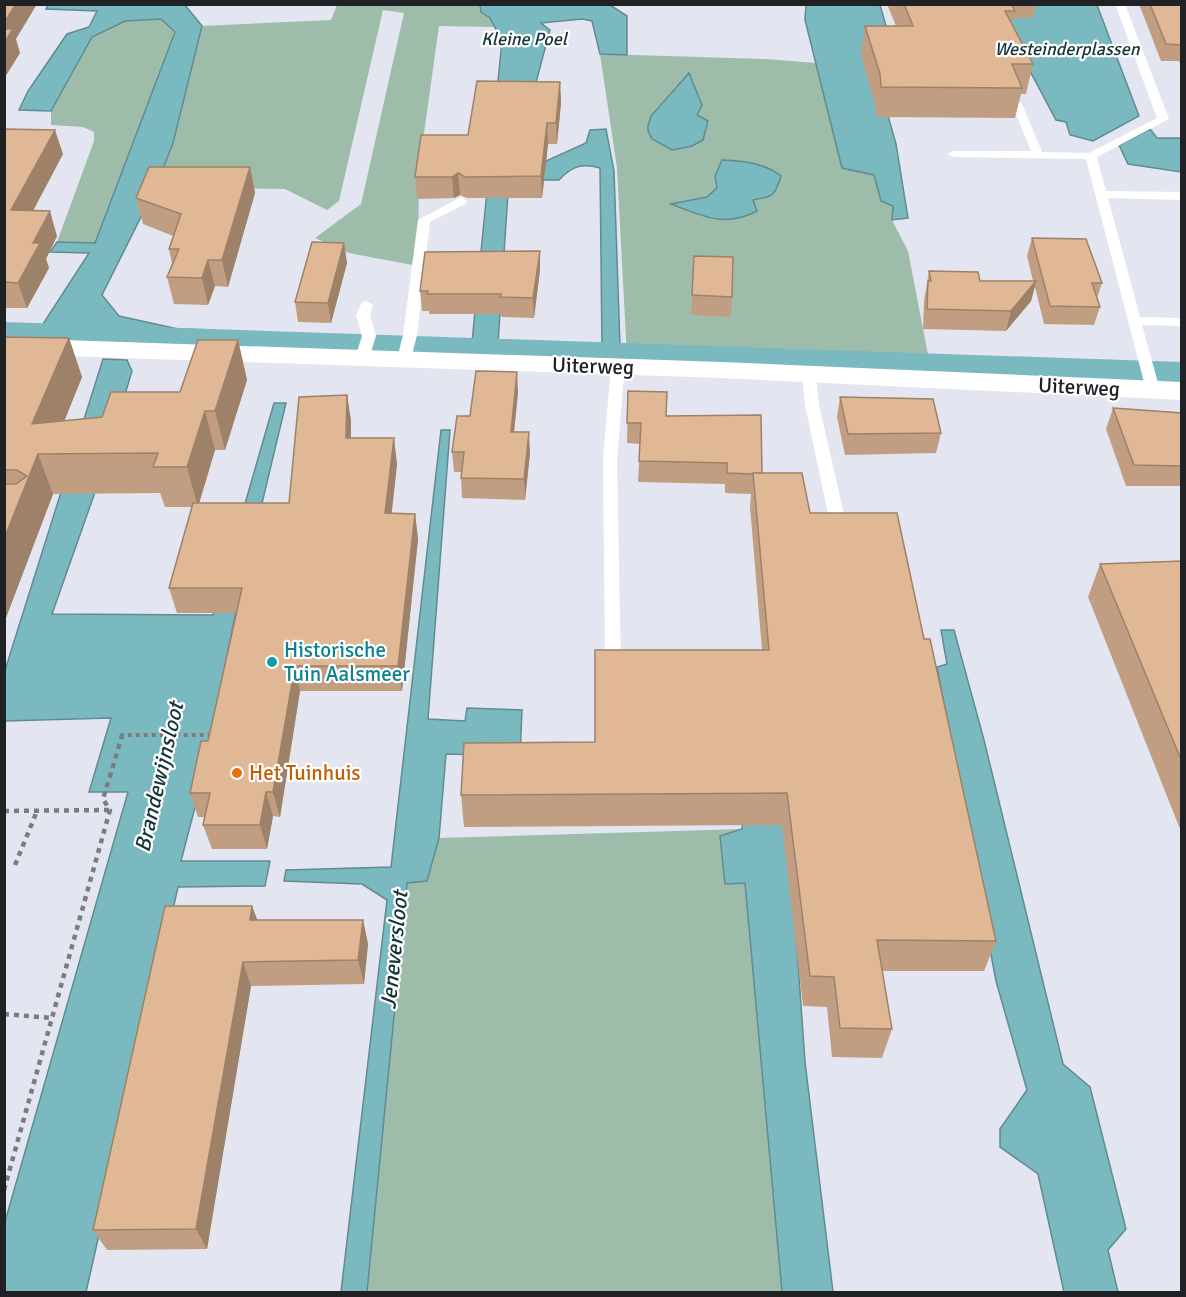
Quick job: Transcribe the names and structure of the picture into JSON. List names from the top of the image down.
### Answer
{
  "streets": {
    "street": ["Uiterweg"]
  },
  "water": [
    "Kleine Poel",
    "Westeinderplassen",
    "Brandewijnsloot",
    "Jeneversloot"
  ],
  "places": ["Historische Tuin Aalsmeer", "Het Tuinhuis"]
}
